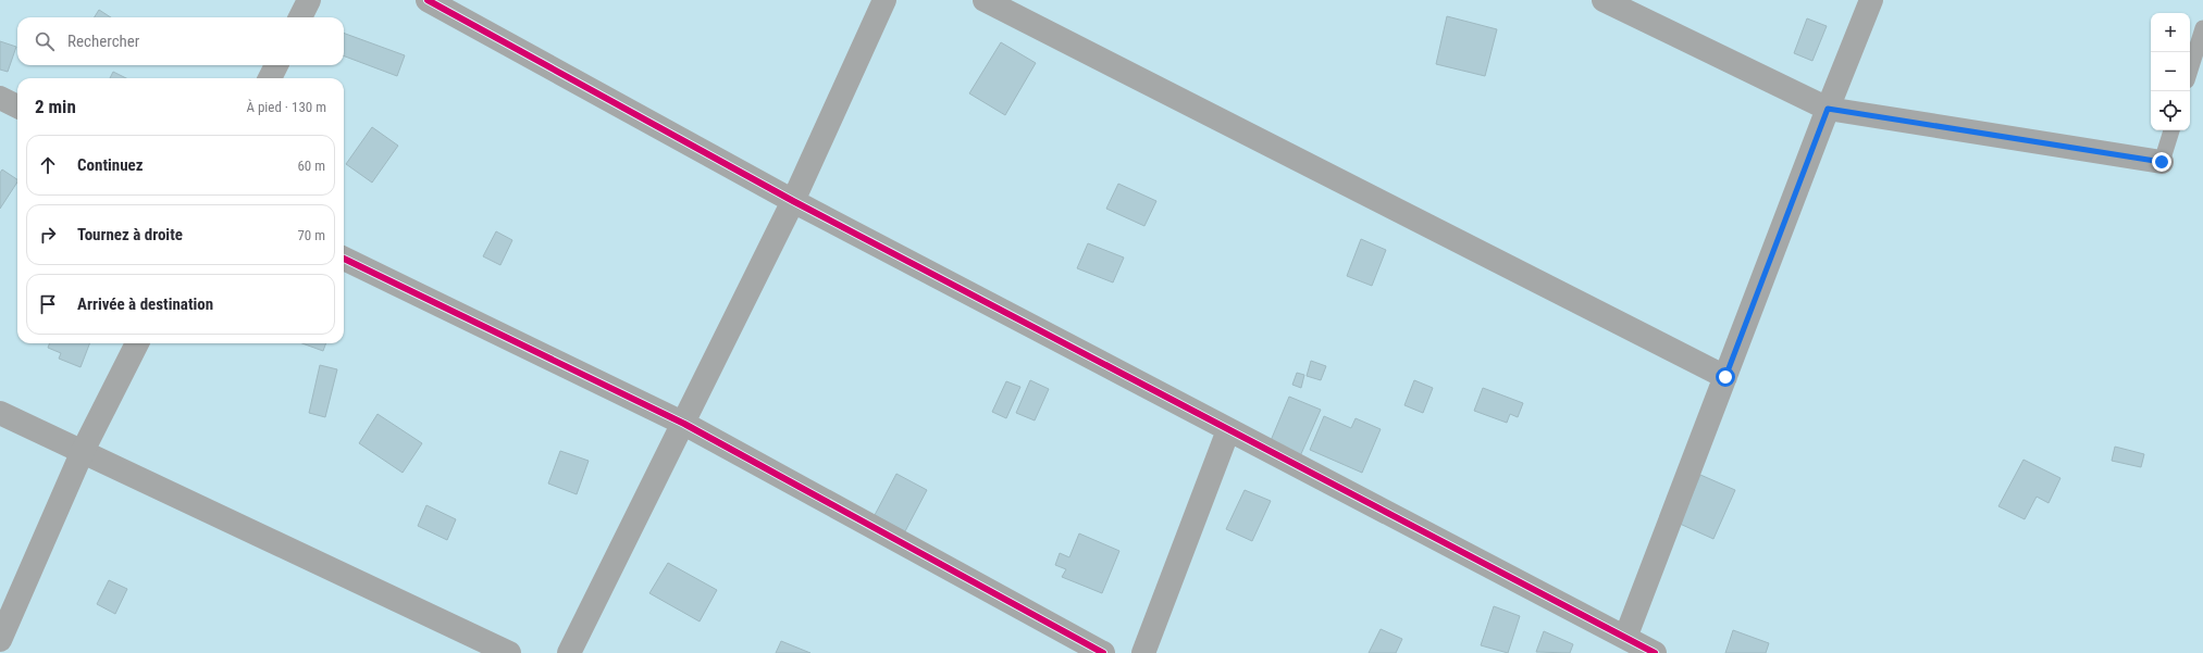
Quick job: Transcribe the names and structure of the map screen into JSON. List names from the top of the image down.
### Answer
{
  "page": {
    "map_buttons": ["+", "−"],
    "search": "Rechercher",
    "heading": ["2 min", "À pied · 130 m"],
    "list": [
      ["Continuez", "60 m"],
      ["Tournez à droite", "70 m"],
      "Arrivée à destination"
    ]
  }
}
